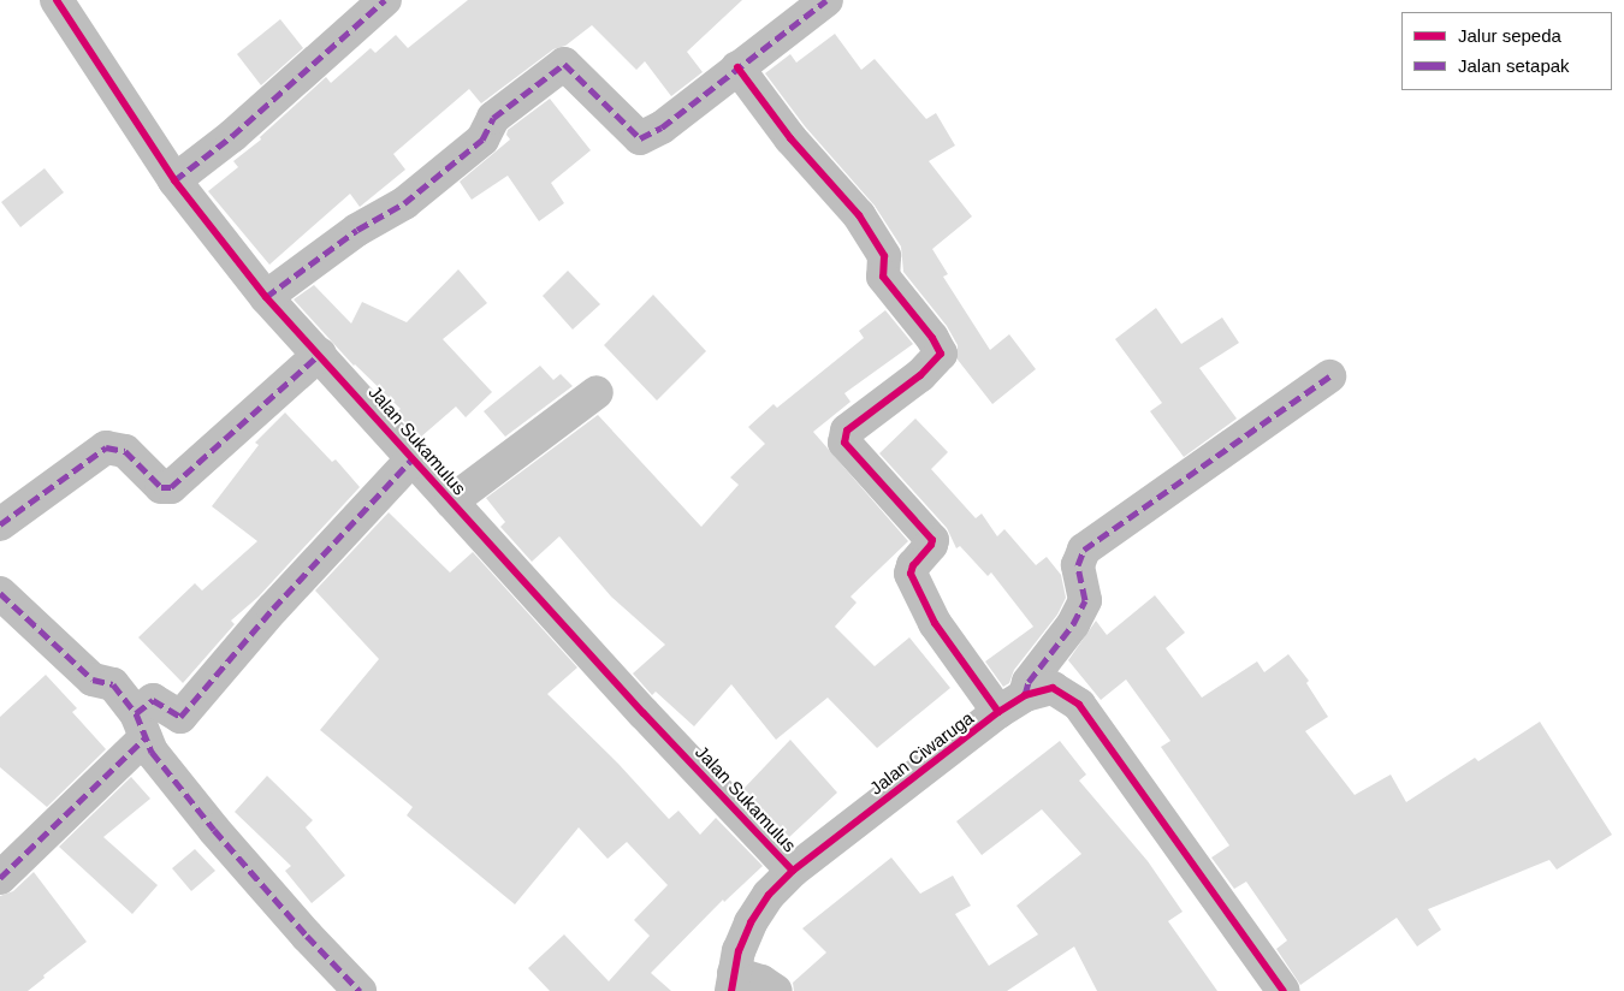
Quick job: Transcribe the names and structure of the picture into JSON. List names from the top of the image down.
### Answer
{
  "streets": {
    "street": ["Jalan Sukamulus", "Jalan Ciwaruga"]
  },
  "crossings": [
    ["Jalan Sukamulus", "Jalan Ciwaruga"]
  ],
  "legend": ["Jalur sepeda", "Jalan setapak"]
}
